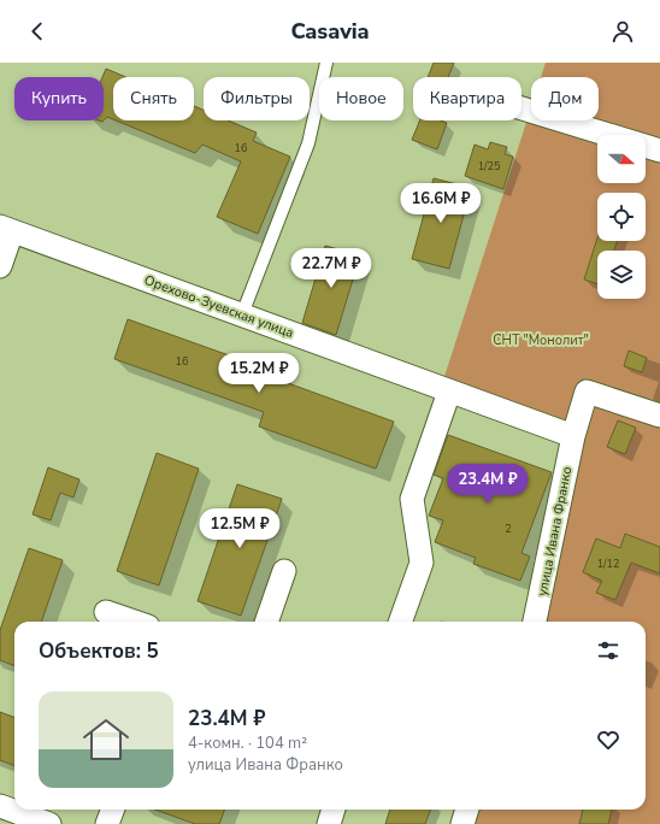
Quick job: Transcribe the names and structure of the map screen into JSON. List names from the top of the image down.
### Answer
{
  "streets": {
    "street": ["Орехово-Зуевская улица", "улица Ивана Франко"]
  },
  "crossings": [
    ["Орехово-Зуевская улица", "улица Ивана Франко"]
  ],
  "parks": ["СНТ \"Монолит\""],
  "house_numbers": [
    "16",
    "1/25",
    "16",
    "2",
    "1/12"
  ],
  "north": "right",
  "page": {
    "header": "Casavia",
    "chip": [
      "Купить",
      "Снять",
      "Фильтры",
      "Новое",
      "Квартира",
      "Дом"
    ],
    "price": [
      "16.6M ₽",
      "22.7M ₽",
      "15.2M ₽",
      "23.4M ₽",
      "12.5M ₽"
    ],
    "heading": "Объектов: 5",
    "list": [
      {
        "name": "23.4M ₽",
        "note": "4-комн. · 104 m² · улица Ивана Франко"
      }
    ]
  }
}
